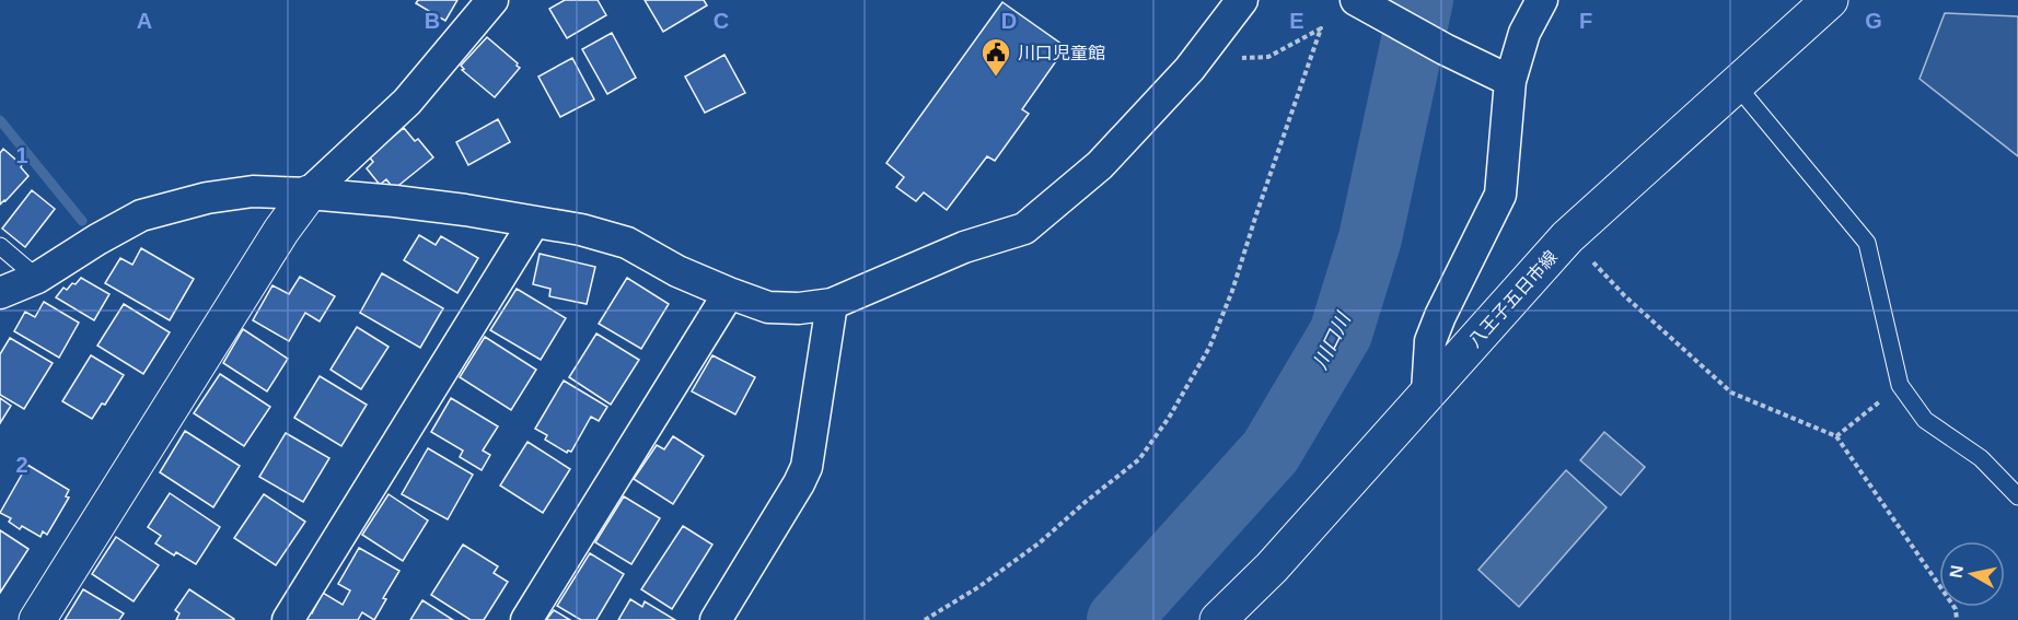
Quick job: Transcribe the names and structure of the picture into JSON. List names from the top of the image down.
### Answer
{
  "streets": {
    "main road": ["八王子五日市線"]
  },
  "water": ["川口川"],
  "places": {
    "public building": ["川口児童館"]
  },
  "north": "left",
  "grid": {
    "columns": [
      "A",
      "B",
      "C",
      "D",
      "E",
      "F",
      "G"
    ],
    "rows": ["1", "2"]
  }
}
